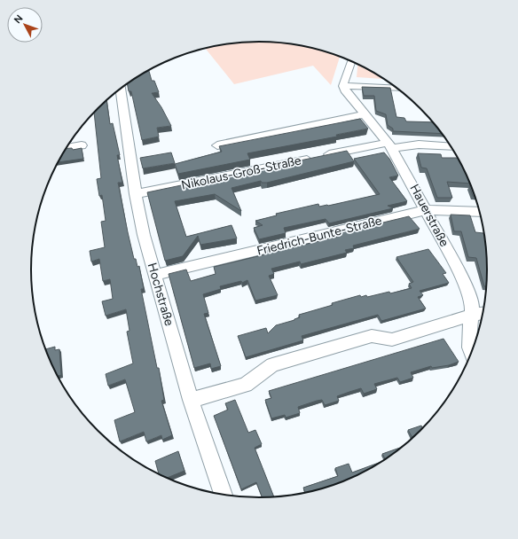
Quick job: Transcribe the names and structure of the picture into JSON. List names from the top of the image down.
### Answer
{
  "streets": {
    "street": [
      "Nikolaus-Groß-Straße",
      "Hauerstraße",
      "Friedrich-Bunte-Straße",
      "Hochstraße"
    ]
  },
  "crossings": [
    ["Nikolaus-Groß-Straße", "Hauerstraße"],
    ["Nikolaus-Groß-Straße", "Hochstraße"],
    ["Hauerstraße", "Friedrich-Bunte-Straße"],
    ["Friedrich-Bunte-Straße", "Hochstraße"]
  ],
  "north": "top left"
}
